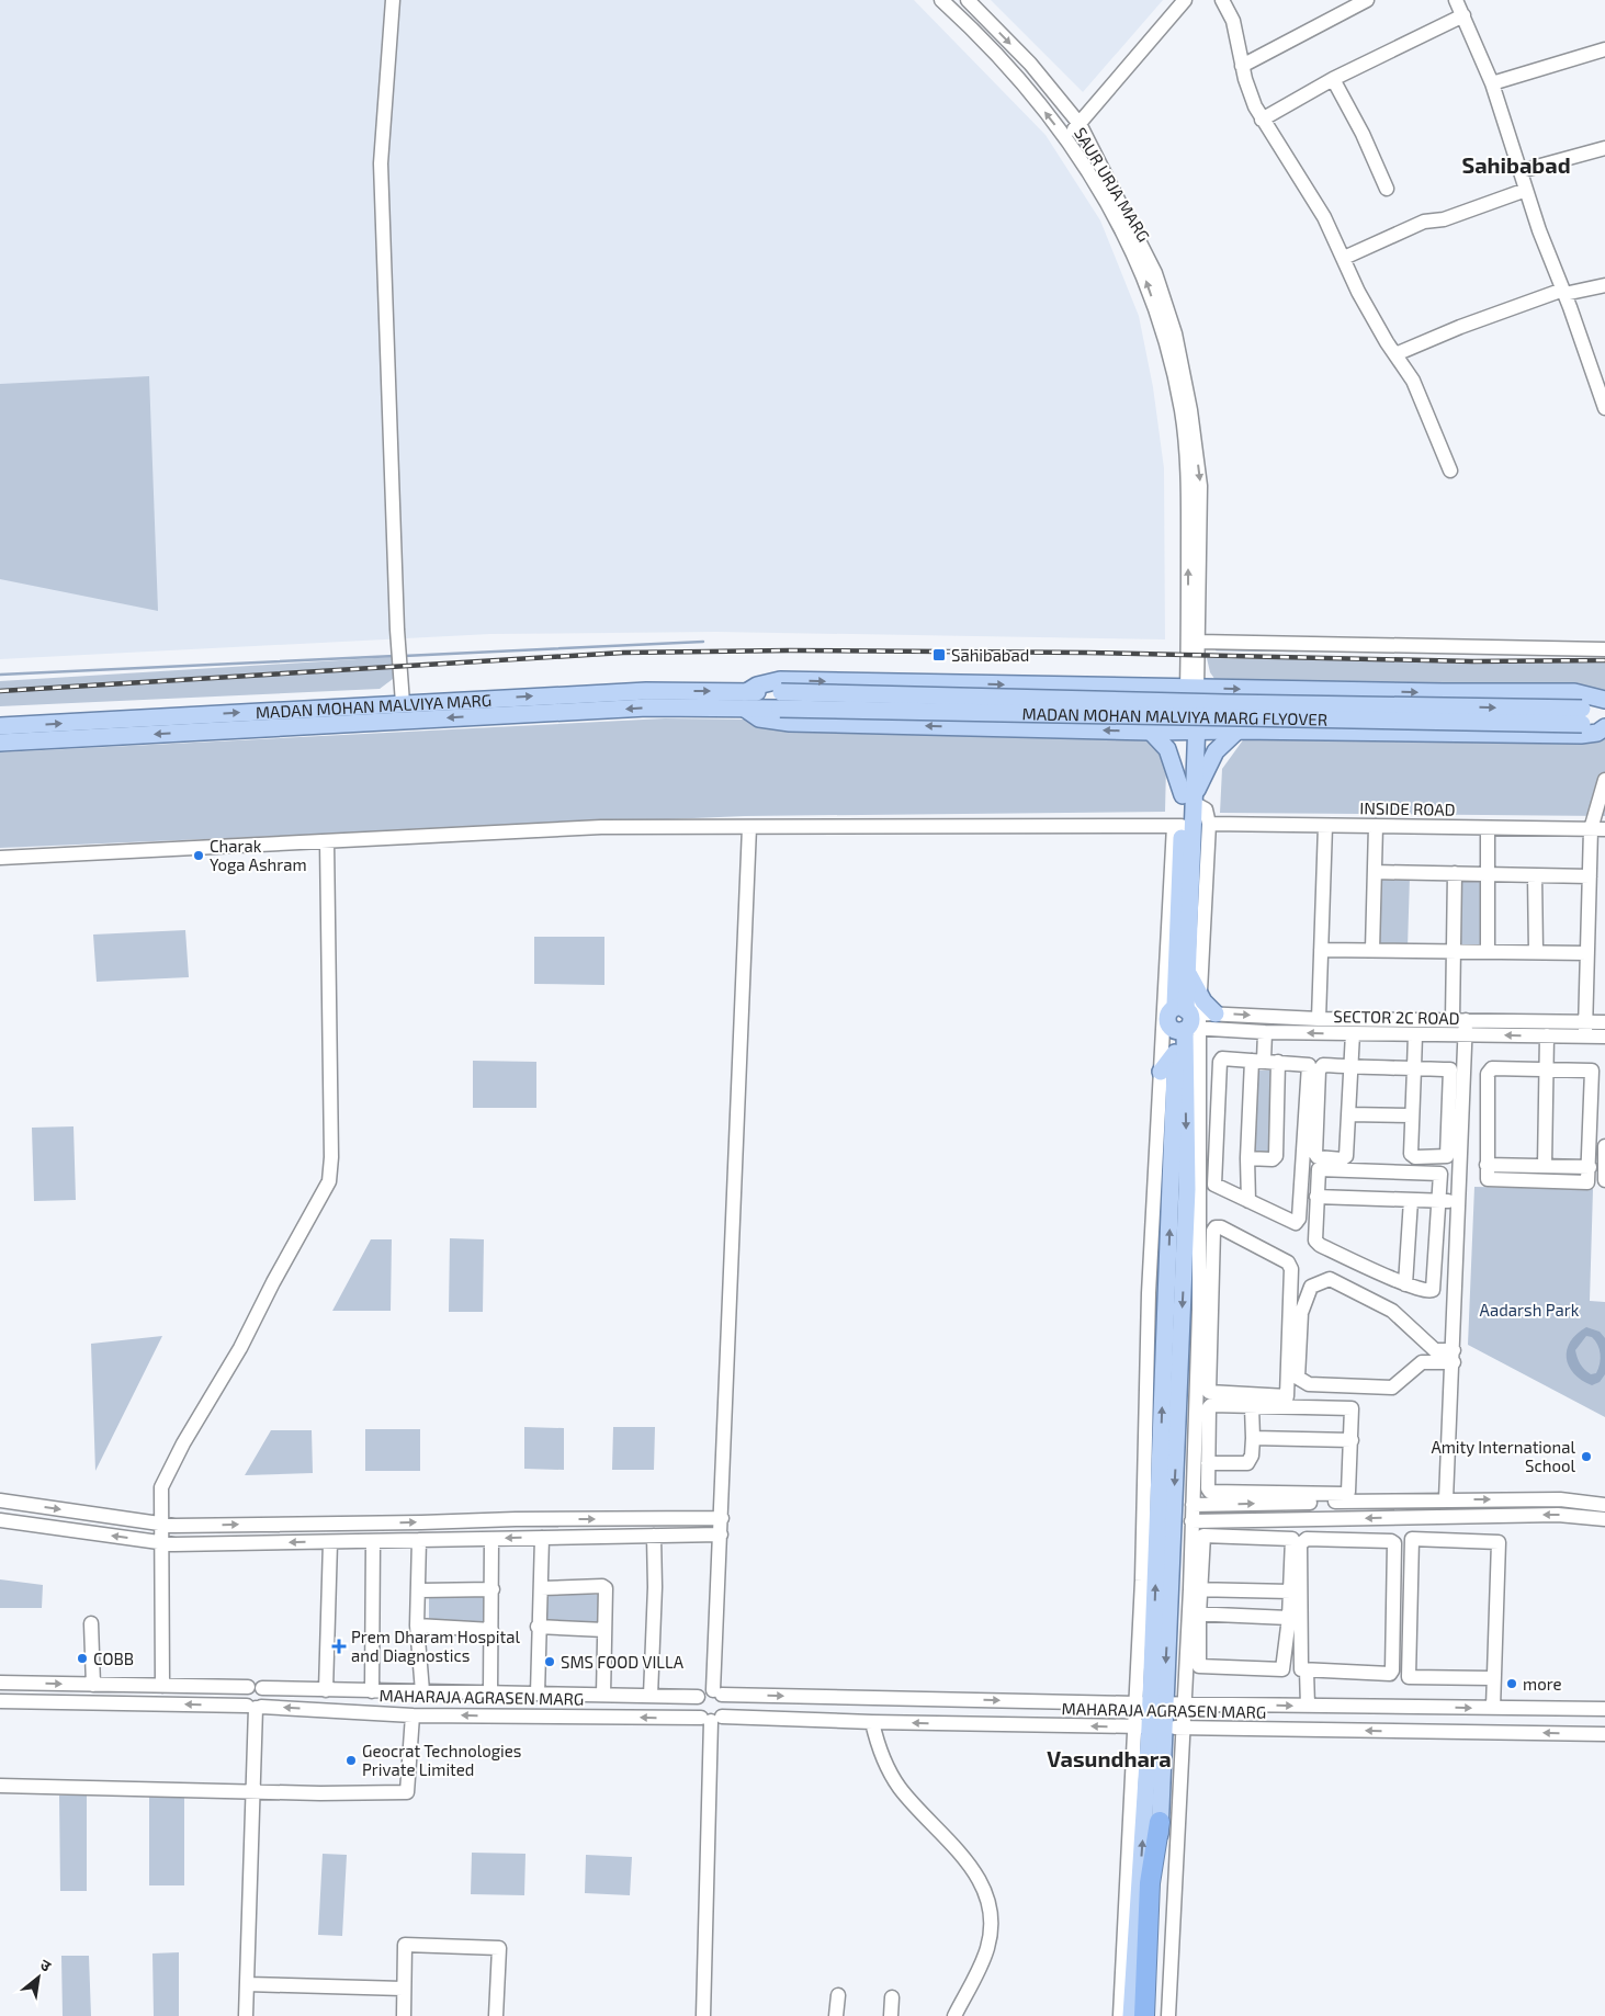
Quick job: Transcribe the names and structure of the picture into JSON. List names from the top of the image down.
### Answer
{
  "streets": {
    "main road": ["MADAN MOHAN MALVIYA MARG", "MADAN MOHAN MALVIYA MARG FLYOVER"],
    "street": [
      "SAUR URJA MARG",
      "INSIDE ROAD",
      "SECTOR 2C ROAD",
      "MAHARAJA AGRASEN MARG"
    ]
  },
  "crossings": [
    ["MADAN MOHAN MALVIYA MARG", "MADAN MOHAN MALVIYA MARG FLYOVER"]
  ],
  "districts": ["Sahibabad", "Vasundhara"],
  "parks": ["Aadarsh Park"],
  "places": {
    "transit": ["Sahibabad"],
    "other": [
      "Charak Yoga Ashram",
      "Amity International School",
      "COBB",
      "SMS FOOD VILLA",
      "more",
      "Geocrat Technologies Private Limited"
    ],
    "health": ["Prem Dharam Hospital and Diagnostics"]
  },
  "north": "top right"
}
